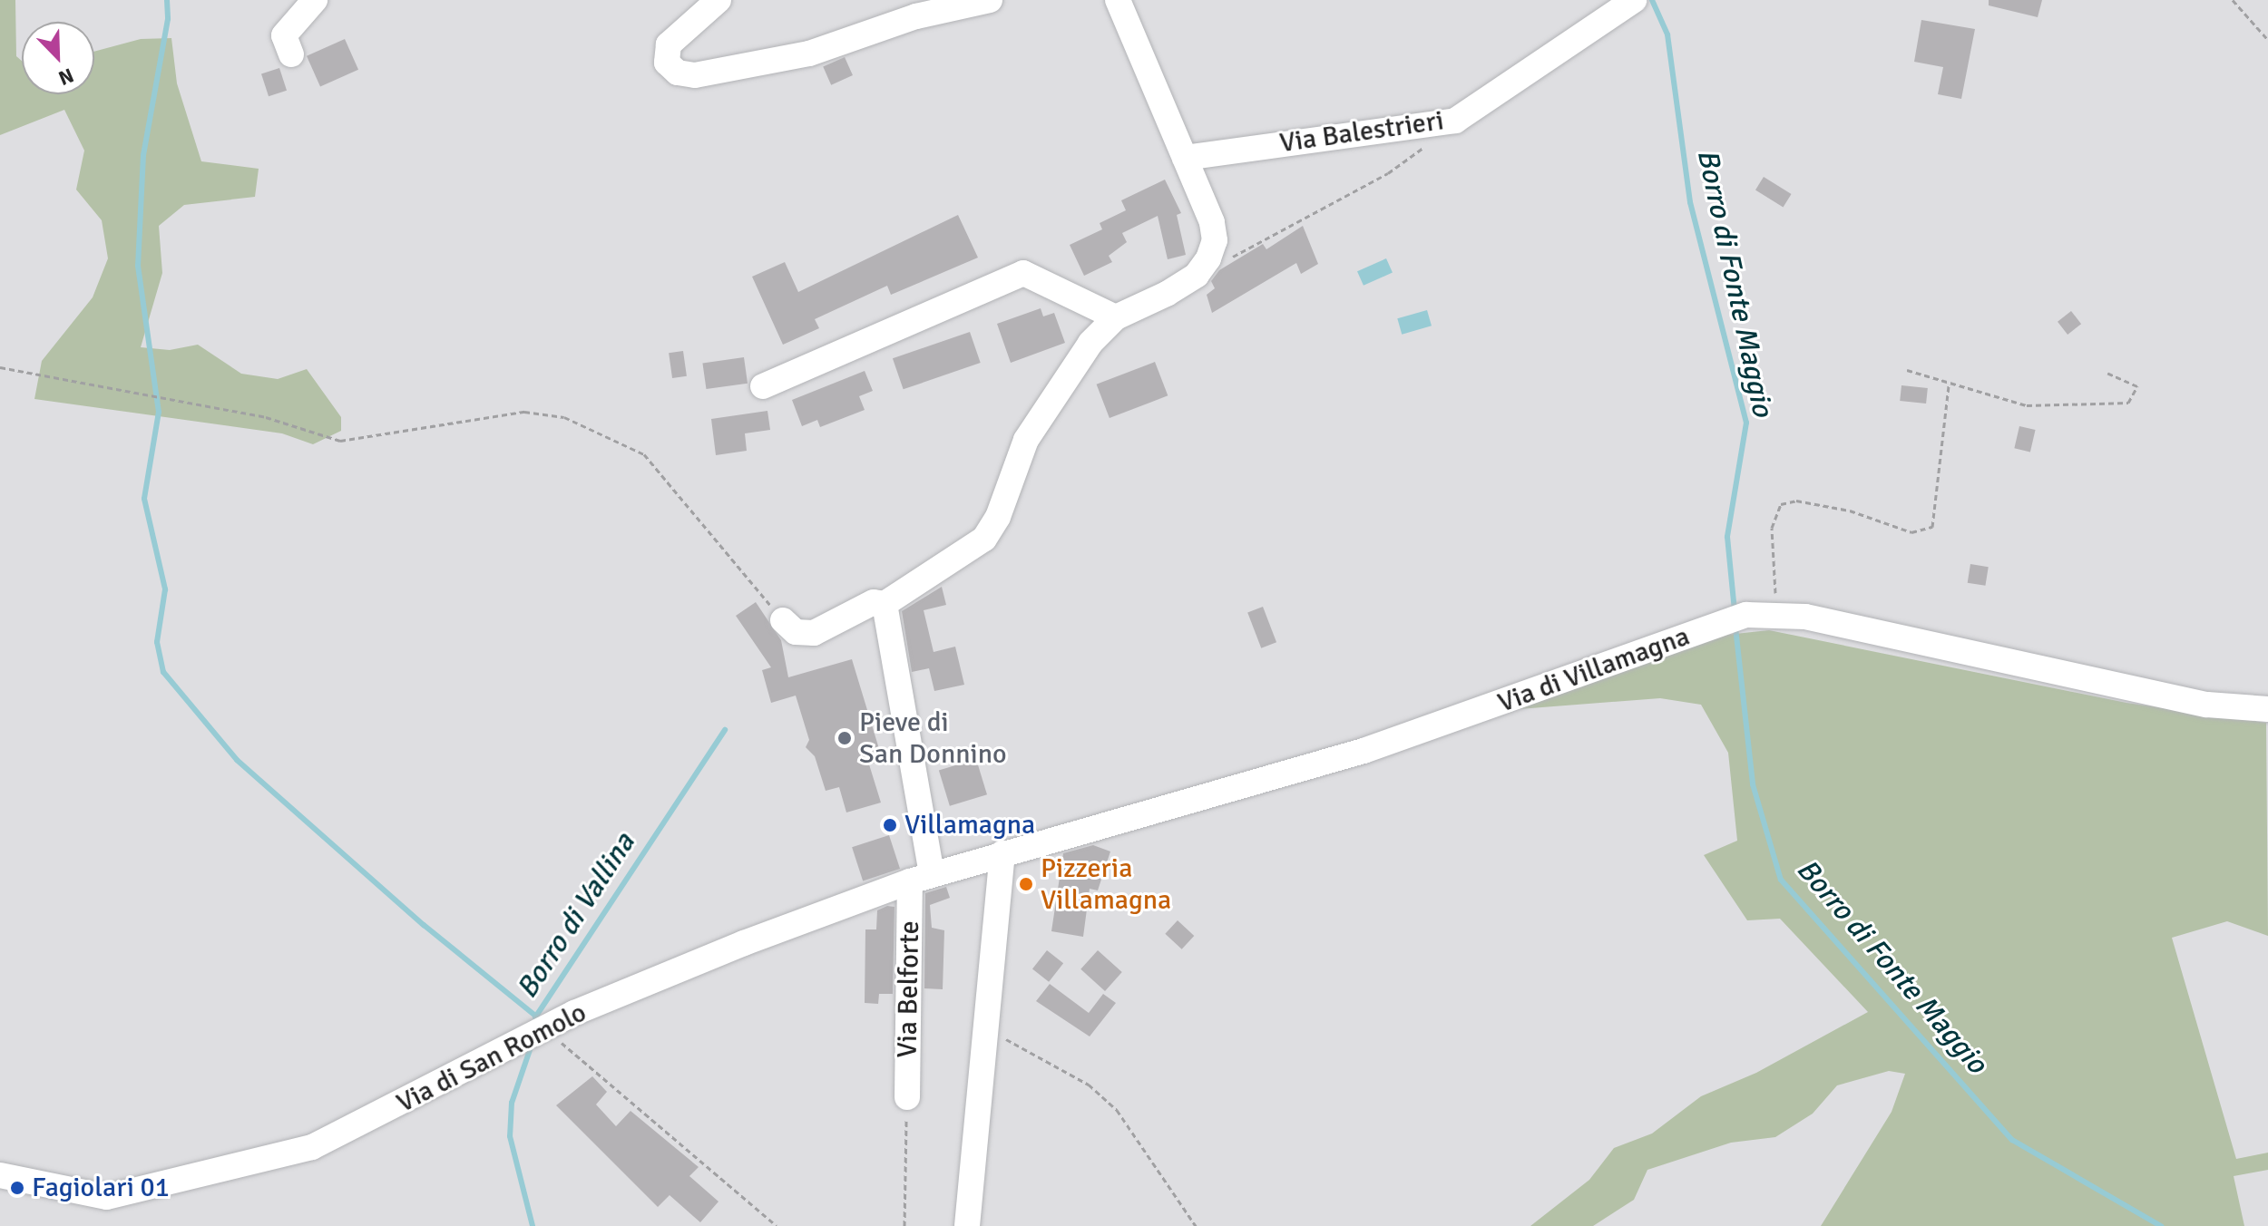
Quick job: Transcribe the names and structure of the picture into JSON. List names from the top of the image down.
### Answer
{
  "streets": {
    "street": [
      "Via Balestrieri",
      "Via di Villamagna",
      "Via Belforte",
      "Via di San Romolo"
    ]
  },
  "crossings": [
    ["Via di Villamagna", "Via Belforte"],
    ["Via di Villamagna", "Via di San Romolo"],
    ["Via Belforte", "Via di San Romolo"]
  ],
  "water": ["Borro di Fonte Maggio", "Borro di Vallina"],
  "places": [
    "Pieve di San Donnino",
    "Villamagna",
    "Pizzeria Villamagna",
    "Fagiolari 01"
  ],
  "north": "bottom right"
}
